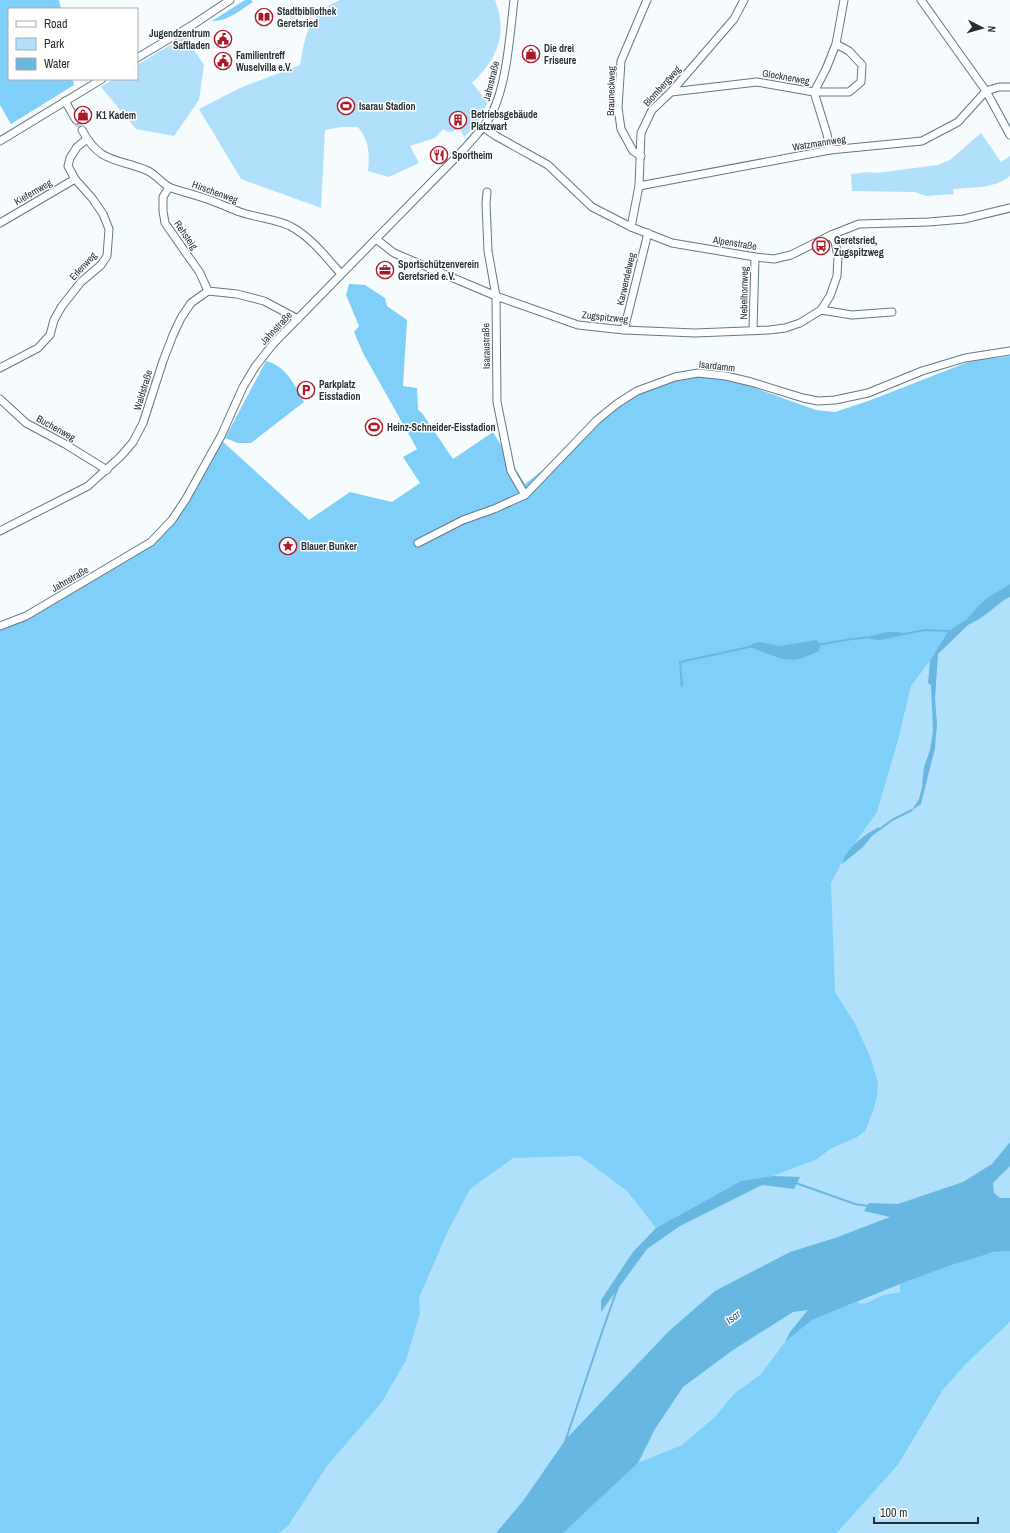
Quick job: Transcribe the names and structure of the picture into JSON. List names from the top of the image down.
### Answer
{
  "streets": {
    "street": [
      "Glocknerweg",
      "Jahnstraße",
      "Blombergweg",
      "Brauneckweg",
      "Watzmannweg",
      "Kiefernweg",
      "Hirschenweg",
      "Rehsteig",
      "Alpenstraße",
      "Erlenweg",
      "Karwendelweg",
      "Nebelhornweg",
      "Zugspitzweg",
      "Isaraustraße",
      "Isardamm",
      "Waldstraße",
      "Buchenweg"
    ]
  },
  "crossings": [
    ["Glocknerweg", "Blombergweg"],
    ["Glocknerweg", "Watzmannweg"],
    ["Jahnstraße", "Hirschenweg"],
    ["Jahnstraße", "Alpenstraße"],
    ["Jahnstraße", "Zugspitzweg"],
    ["Blombergweg", "Brauneckweg"],
    ["Blombergweg", "Watzmannweg"],
    ["Blombergweg", "Alpenstraße"],
    ["Kiefernweg", "Erlenweg"],
    ["Hirschenweg", "Rehsteig"],
    ["Hirschenweg", "Erlenweg"],
    ["Rehsteig", "Waldstraße"],
    ["Alpenstraße", "Karwendelweg"],
    ["Alpenstraße", "Nebelhornweg"],
    ["Alpenstraße", "Zugspitzweg"],
    ["Karwendelweg", "Zugspitzweg"],
    ["Nebelhornweg", "Zugspitzweg"],
    ["Zugspitzweg", "Isaraustraße"],
    ["Isaraustraße", "Isardamm"],
    ["Waldstraße", "Buchenweg"]
  ],
  "water": ["Isar"],
  "places": {
    "library": ["Stadtbibliothek Geretsried"],
    "public building": ["Jugendzentrum Saftladen", "Familientreff Wuselvilla e.V."],
    "shop": ["Die drei Friseure", "K1 Kadem"],
    "sports": ["Isarau Stadion", "Heinz-Schneider-Eisstadion"],
    "building": ["Betriebsgebäude Platzwart"],
    "restaurant": ["Sportheim"],
    "bus stop": ["Geretsried, Zugspitzweg"],
    "office": ["Sportschützenverein Geretsried e.V."],
    "parking": ["Parkplatz Eisstadion"],
    "place": ["Blauer Bunker"]
  },
  "legend": ["Road", "Park", "Water"],
  "scale_bar": "100 m",
  "north": "right"
}
